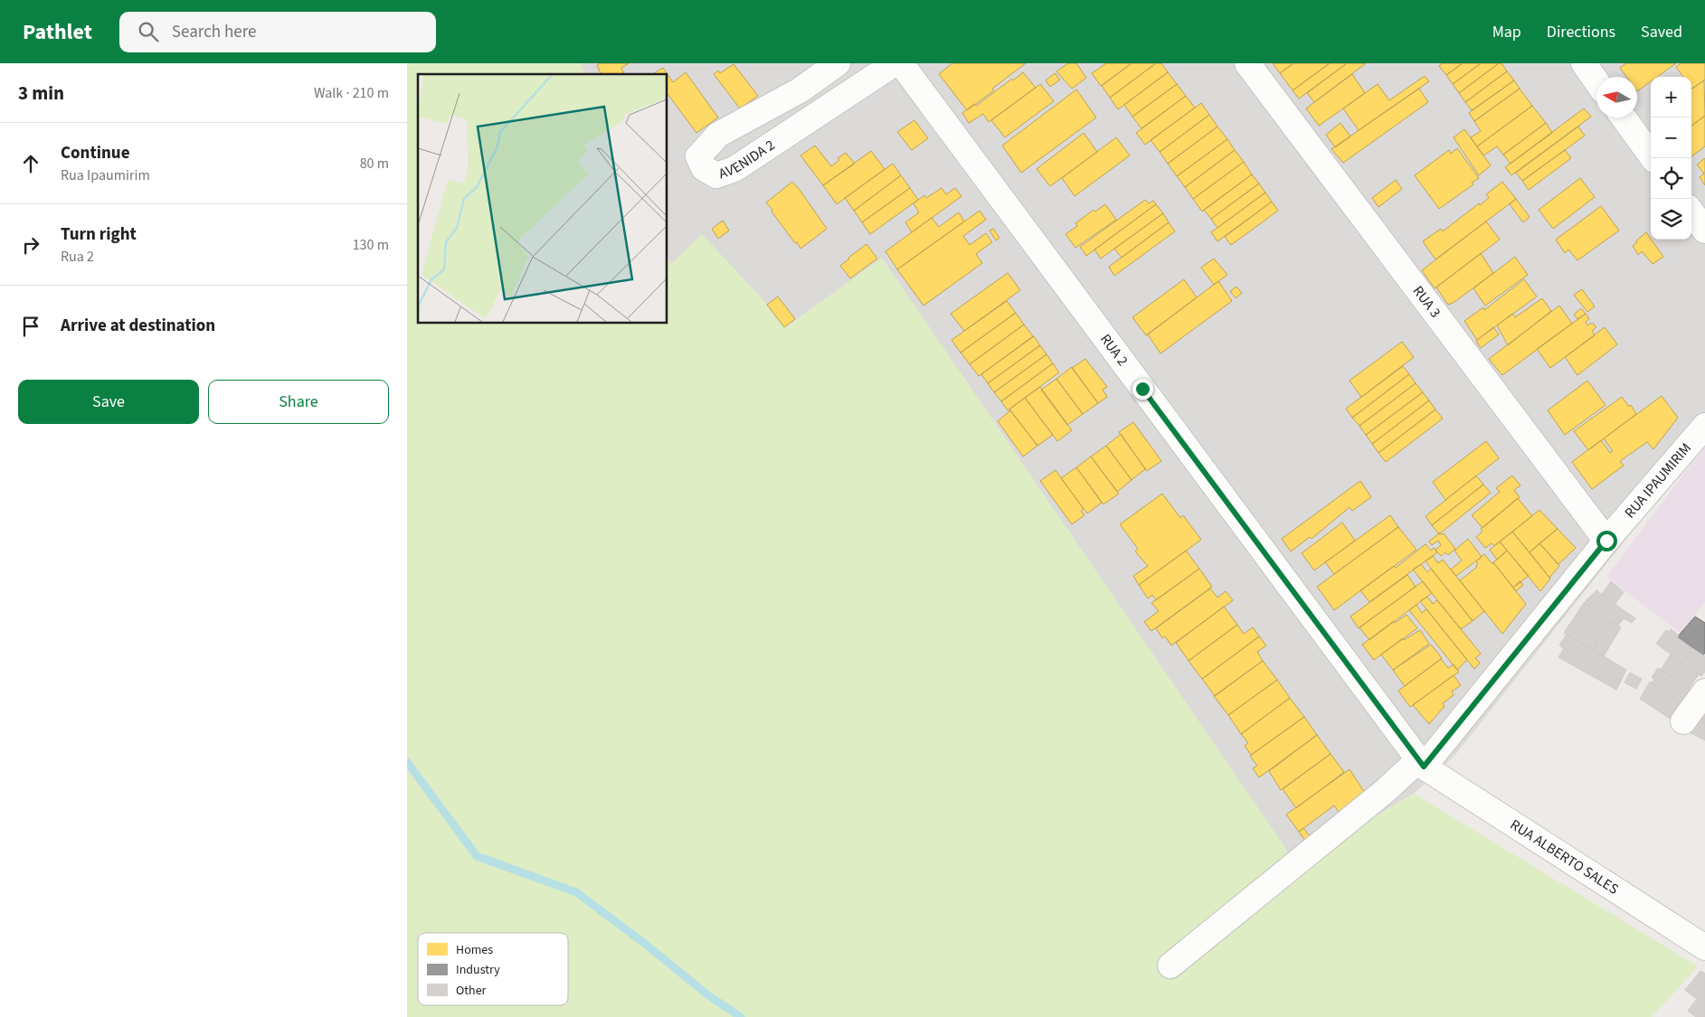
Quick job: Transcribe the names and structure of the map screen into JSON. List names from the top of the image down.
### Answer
{
  "streets": {
    "street": [
      "AVENIDA 2",
      "RUA 3",
      "RUA 2",
      "RUA IPAUMIRIM",
      "RUA ALBERTO SALES"
    ]
  },
  "crossings": [
    ["RUA 3", "RUA IPAUMIRIM"],
    ["RUA 2", "RUA IPAUMIRIM"],
    ["RUA 2", "RUA ALBERTO SALES"],
    ["RUA IPAUMIRIM", "RUA ALBERTO SALES"]
  ],
  "legend": ["Homes", "Industry", "Other"],
  "north": "left",
  "page": {
    "header": "Pathlet",
    "search": "Search here",
    "nav": ["Map", "Directions", "Saved"],
    "heading": ["3 min", "Walk · 210 m"],
    "map_buttons": ["+", "−"],
    "list": [
      ["Continue", "Rua Ipaumirim", "80 m"],
      ["Turn right", "Rua 2", "130 m"],
      "Arrive at destination"
    ],
    "buttons": ["Save", "Share"]
  }
}
